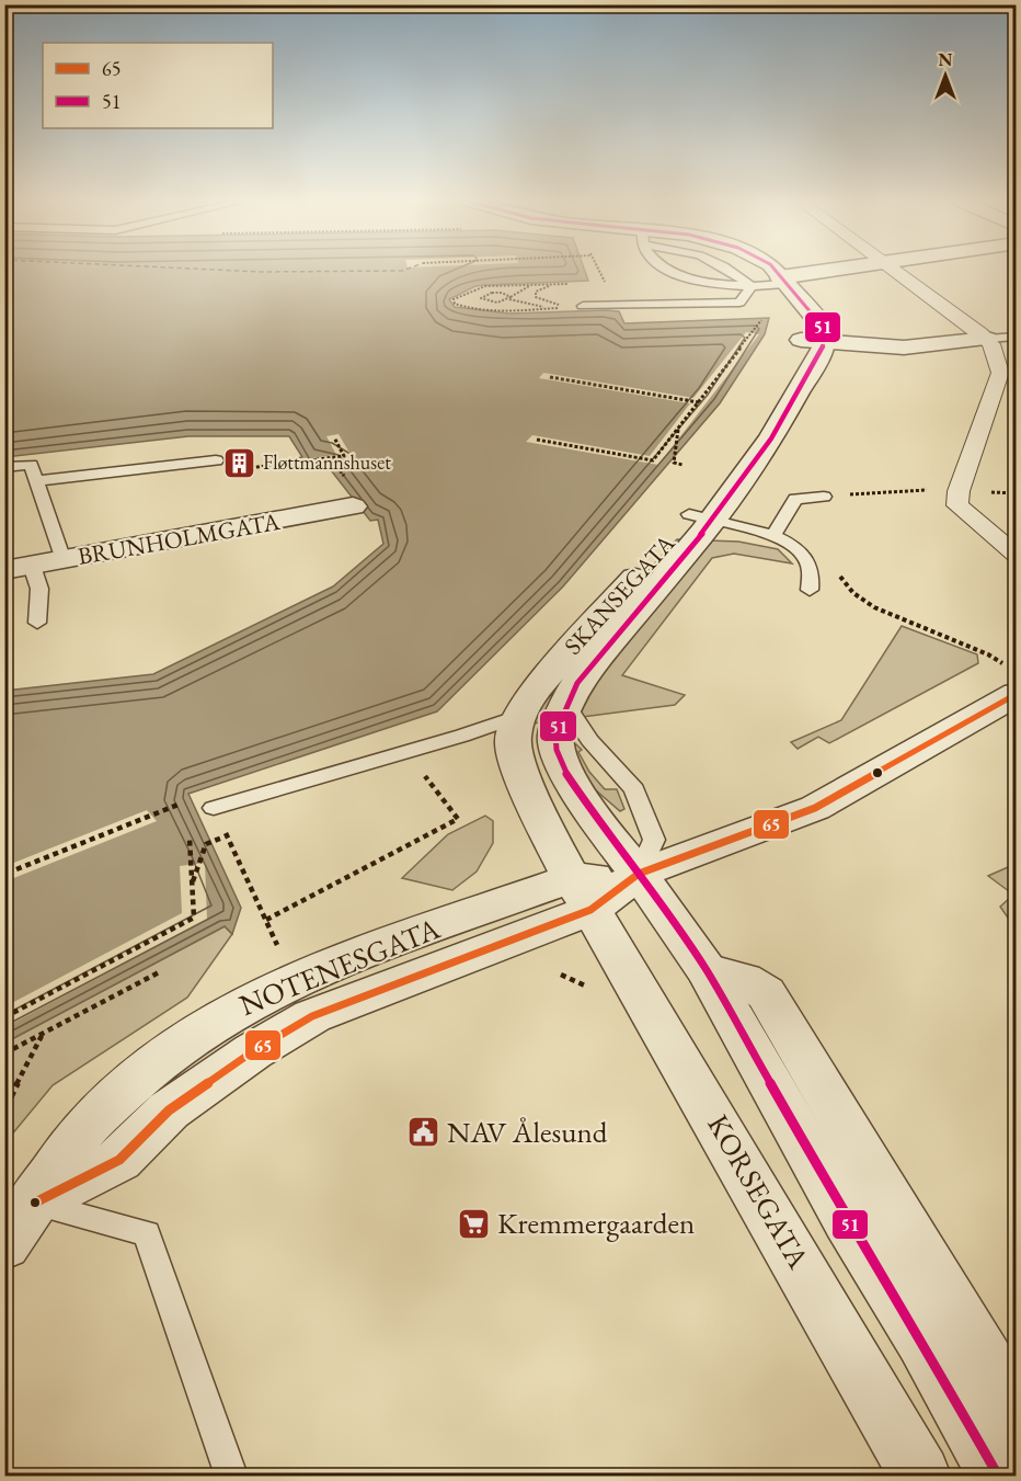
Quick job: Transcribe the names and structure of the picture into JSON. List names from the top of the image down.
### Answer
{
  "streets": {
    "street": [
      "BRUNHOLMGATA",
      "SKANSEGATA",
      "NOTENESGATA",
      "KORSEGATA"
    ]
  },
  "crossings": [
    ["SKANSEGATA", "NOTENESGATA"],
    ["SKANSEGATA", "KORSEGATA"],
    ["NOTENESGATA", "KORSEGATA"]
  ],
  "places": {
    "building": ["Fløttmannshuset"],
    "public building": ["NAV Ålesund"],
    "supermarket": ["Kremmergaarden"]
  },
  "lines": ["transit line 51", "transit line 65"],
  "legend": ["65", "51"],
  "north": "top"
}
